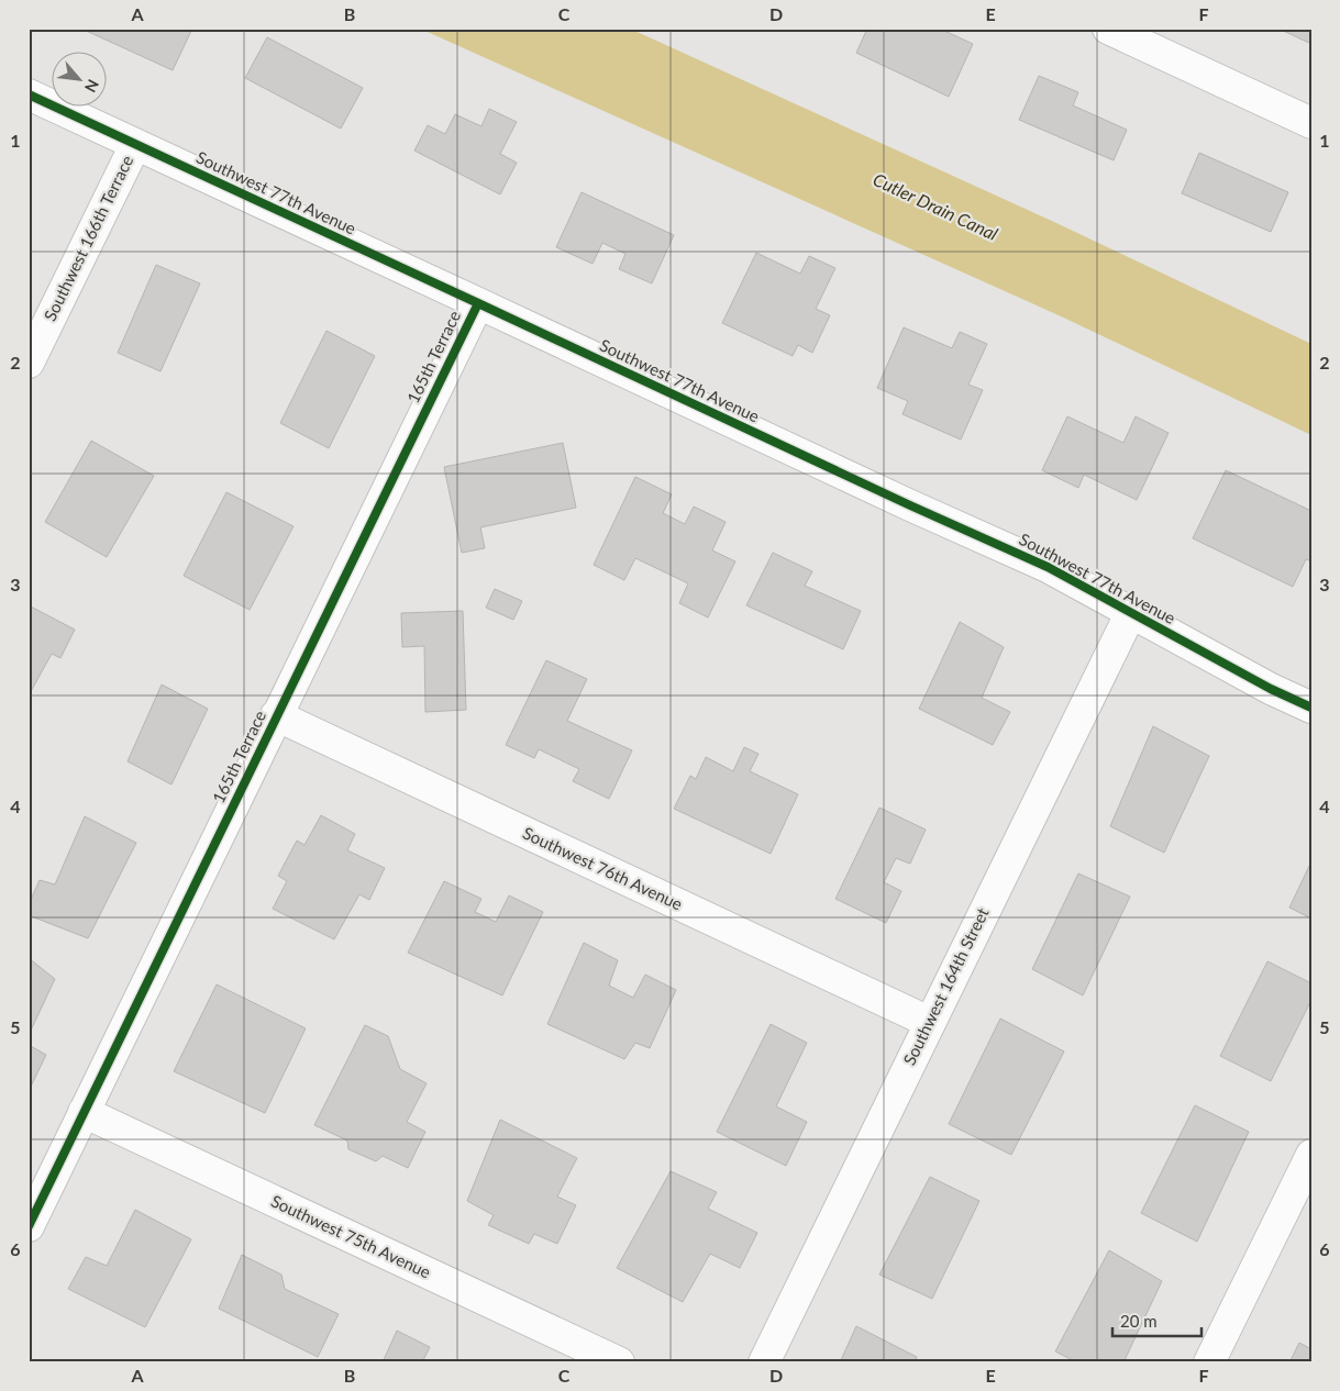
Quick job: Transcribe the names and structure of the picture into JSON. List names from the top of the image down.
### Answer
{
  "streets": {
    "street": [
      "Southwest 77th Avenue",
      "Southwest 166th Terrace",
      "165th Terrace",
      "Southwest 76th Avenue",
      "Southwest 164th Street",
      "Southwest 75th Avenue"
    ]
  },
  "crossings": [
    ["Southwest 77th Avenue", "Southwest 166th Terrace"],
    ["Southwest 77th Avenue", "165th Terrace"],
    ["Southwest 77th Avenue", "Southwest 164th Street"],
    ["165th Terrace", "Southwest 76th Avenue"],
    ["165th Terrace", "Southwest 75th Avenue"],
    ["Southwest 76th Avenue", "Southwest 164th Street"]
  ],
  "water": ["Cutler Drain Canal"],
  "scale_bar": "20 m",
  "north": "bottom right",
  "grid": {
    "columns": [
      "A",
      "B",
      "C",
      "D",
      "E",
      "F"
    ],
    "rows": [
      "1",
      "2",
      "3",
      "4",
      "5",
      "6"
    ]
  }
}
